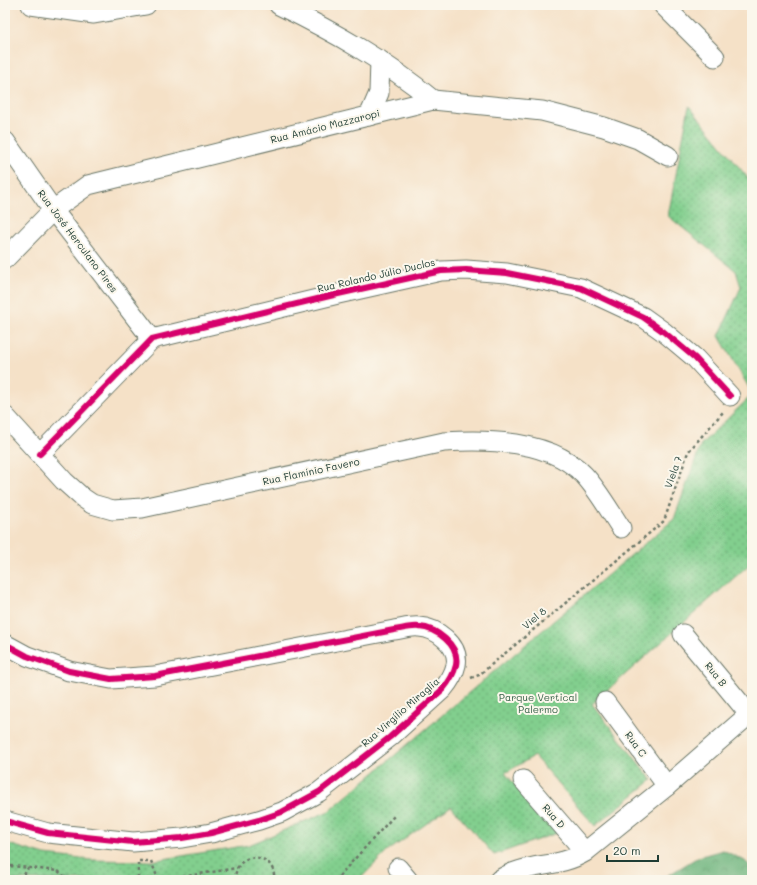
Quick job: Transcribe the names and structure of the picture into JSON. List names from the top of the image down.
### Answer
{
  "streets": {
    "street": [
      "Rua Amácio Mazzaropi",
      "Rua José Herculano Pires",
      "Rua Rolando Júlio Duclos",
      "Rua Flamínio Favero",
      "Rua B",
      "Rua Virgílio Miraglia",
      "Rua C",
      "Rua D"
    ],
    "path": ["Viela 7", "Viel 8"]
  },
  "crossings": [
    ["Rua Amácio Mazzaropi", "Rua José Herculano Pires"],
    ["Rua José Herculano Pires", "Rua Rolando Júlio Duclos"],
    ["Rua Rolando Júlio Duclos", "Viela 7"],
    ["Viela 7", "Viel 8"],
    ["Viel 8", "Rua Virgílio Miraglia"]
  ],
  "parks": ["Parque Vertical Palermo"],
  "scale_bar": "20 m"
}
